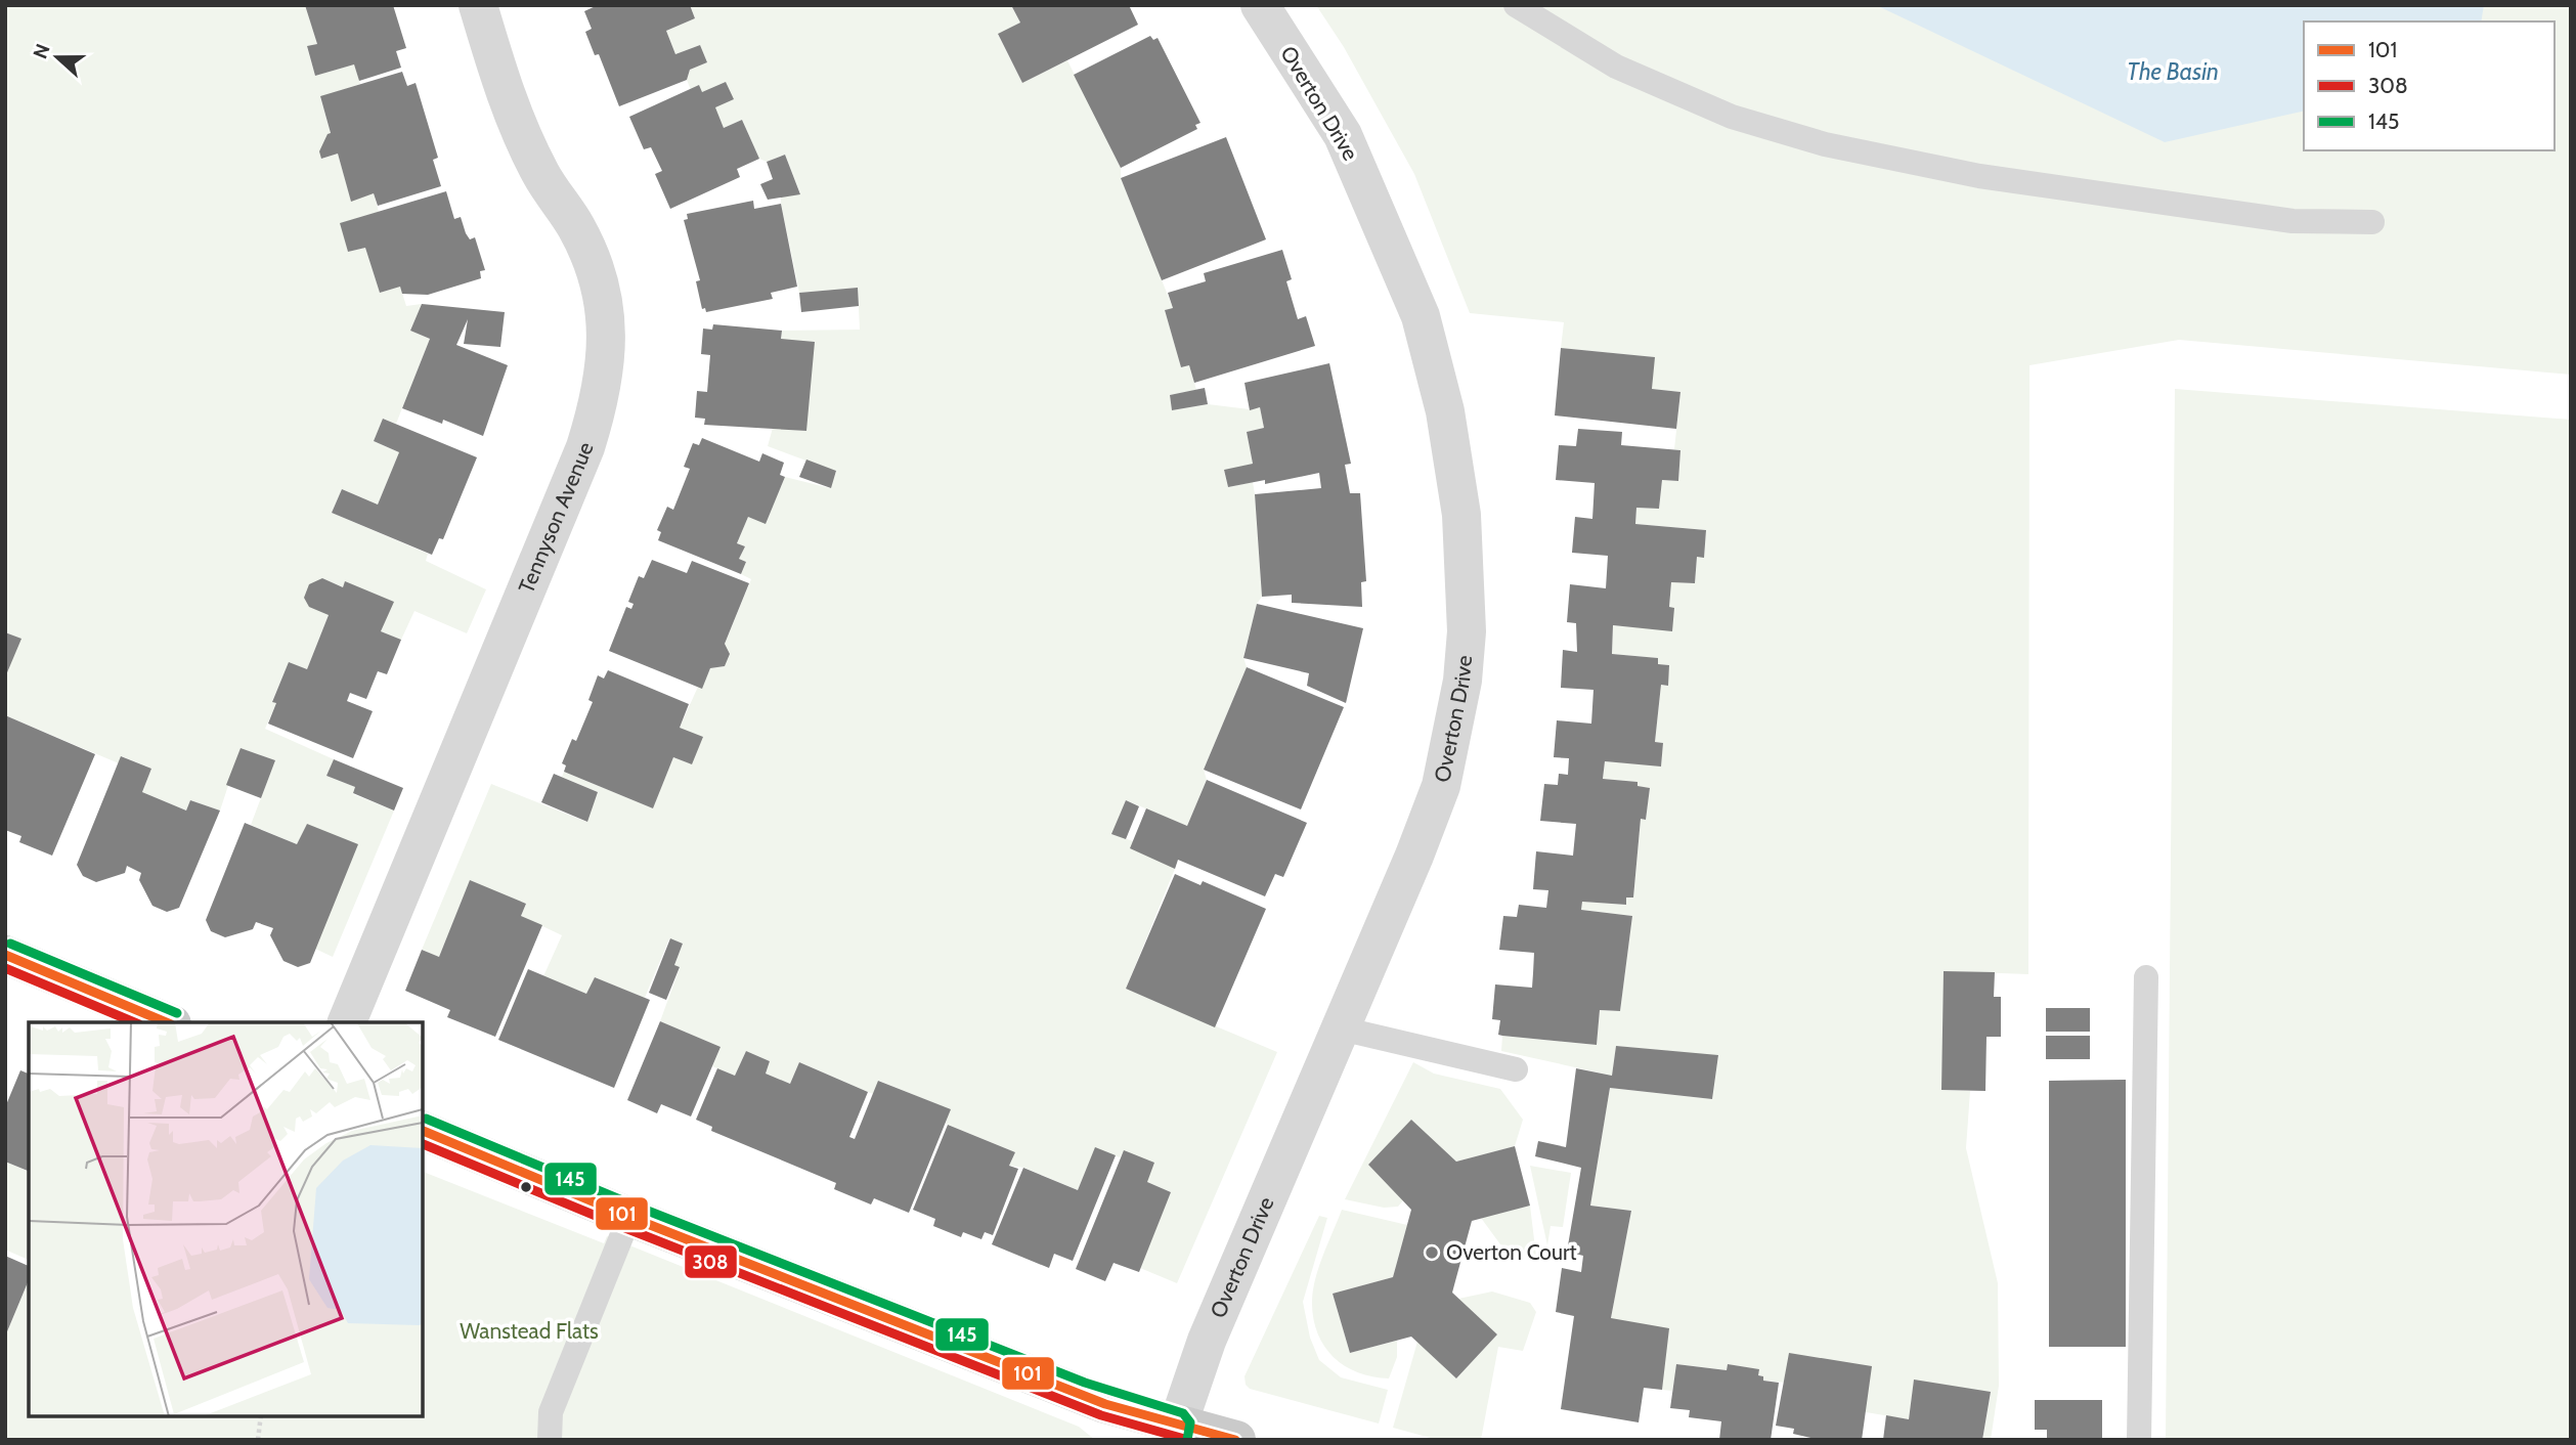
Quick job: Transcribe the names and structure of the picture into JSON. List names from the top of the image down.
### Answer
{
  "streets": {
    "street": ["Overton Drive", "Tennyson Avenue"]
  },
  "water": ["The Basin"],
  "parks": ["Wanstead Flats"],
  "places": ["Overton Court"],
  "lines": ["transit line 145", "transit line 101", "transit line 308"],
  "legend": ["101", "308", "145"],
  "north": "left"
}
